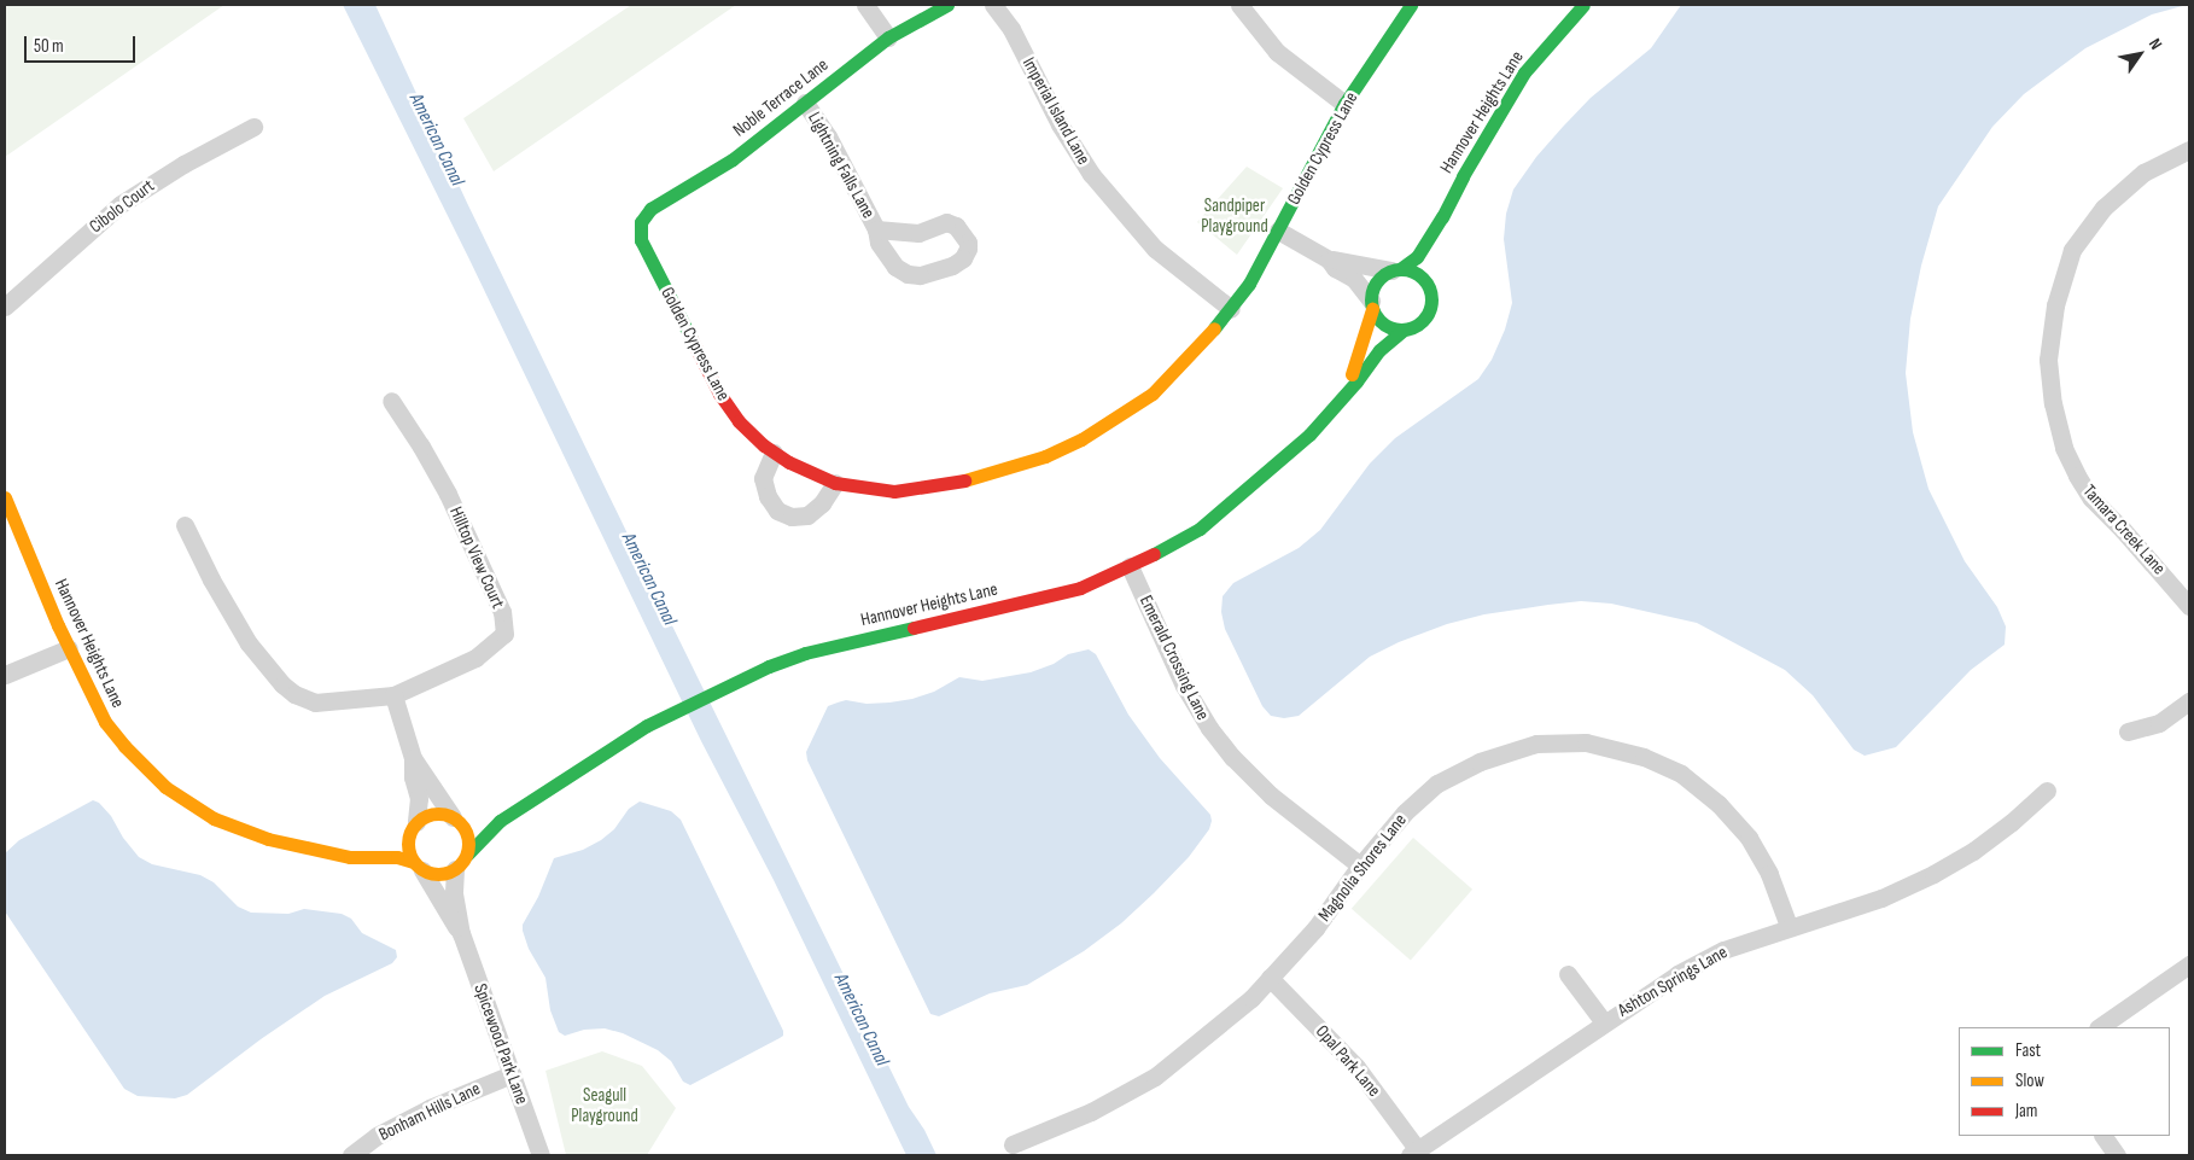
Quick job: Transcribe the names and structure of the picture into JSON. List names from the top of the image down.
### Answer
{
  "streets": {
    "street": [
      "Noble Terrace Lane",
      "Imperial Island Lane",
      "Hannover Heights Lane",
      "Golden Cypress Lane",
      "Lightning Falls Lane",
      "Cibolo Court",
      "Tamara Creek Lane",
      "Hilltop View Court",
      "Emerald Crossing Lane",
      "Magnolia Shores Lane",
      "Ashton Springs Lane",
      "Spicewood Park Lane",
      "Opal Park Lane",
      "Bonham Hills Lane"
    ]
  },
  "crossings": [
    ["Noble Terrace Lane", "Golden Cypress Lane"],
    ["Noble Terrace Lane", "Lightning Falls Lane"],
    ["Imperial Island Lane", "Golden Cypress Lane"],
    ["Hannover Heights Lane", "Emerald Crossing Lane"],
    ["Hannover Heights Lane", "Spicewood Park Lane"],
    ["Emerald Crossing Lane", "Magnolia Shores Lane"],
    ["Magnolia Shores Lane", "Ashton Springs Lane"],
    ["Magnolia Shores Lane", "Opal Park Lane"],
    ["Ashton Springs Lane", "Opal Park Lane"],
    ["Spicewood Park Lane", "Bonham Hills Lane"]
  ],
  "water": ["American Canal"],
  "parks": ["Sandpiper Playground", "Seagull Playground"],
  "legend": ["Fast", "Slow", "Jam"],
  "scale_bar": "50 m",
  "north": "top right"
}
